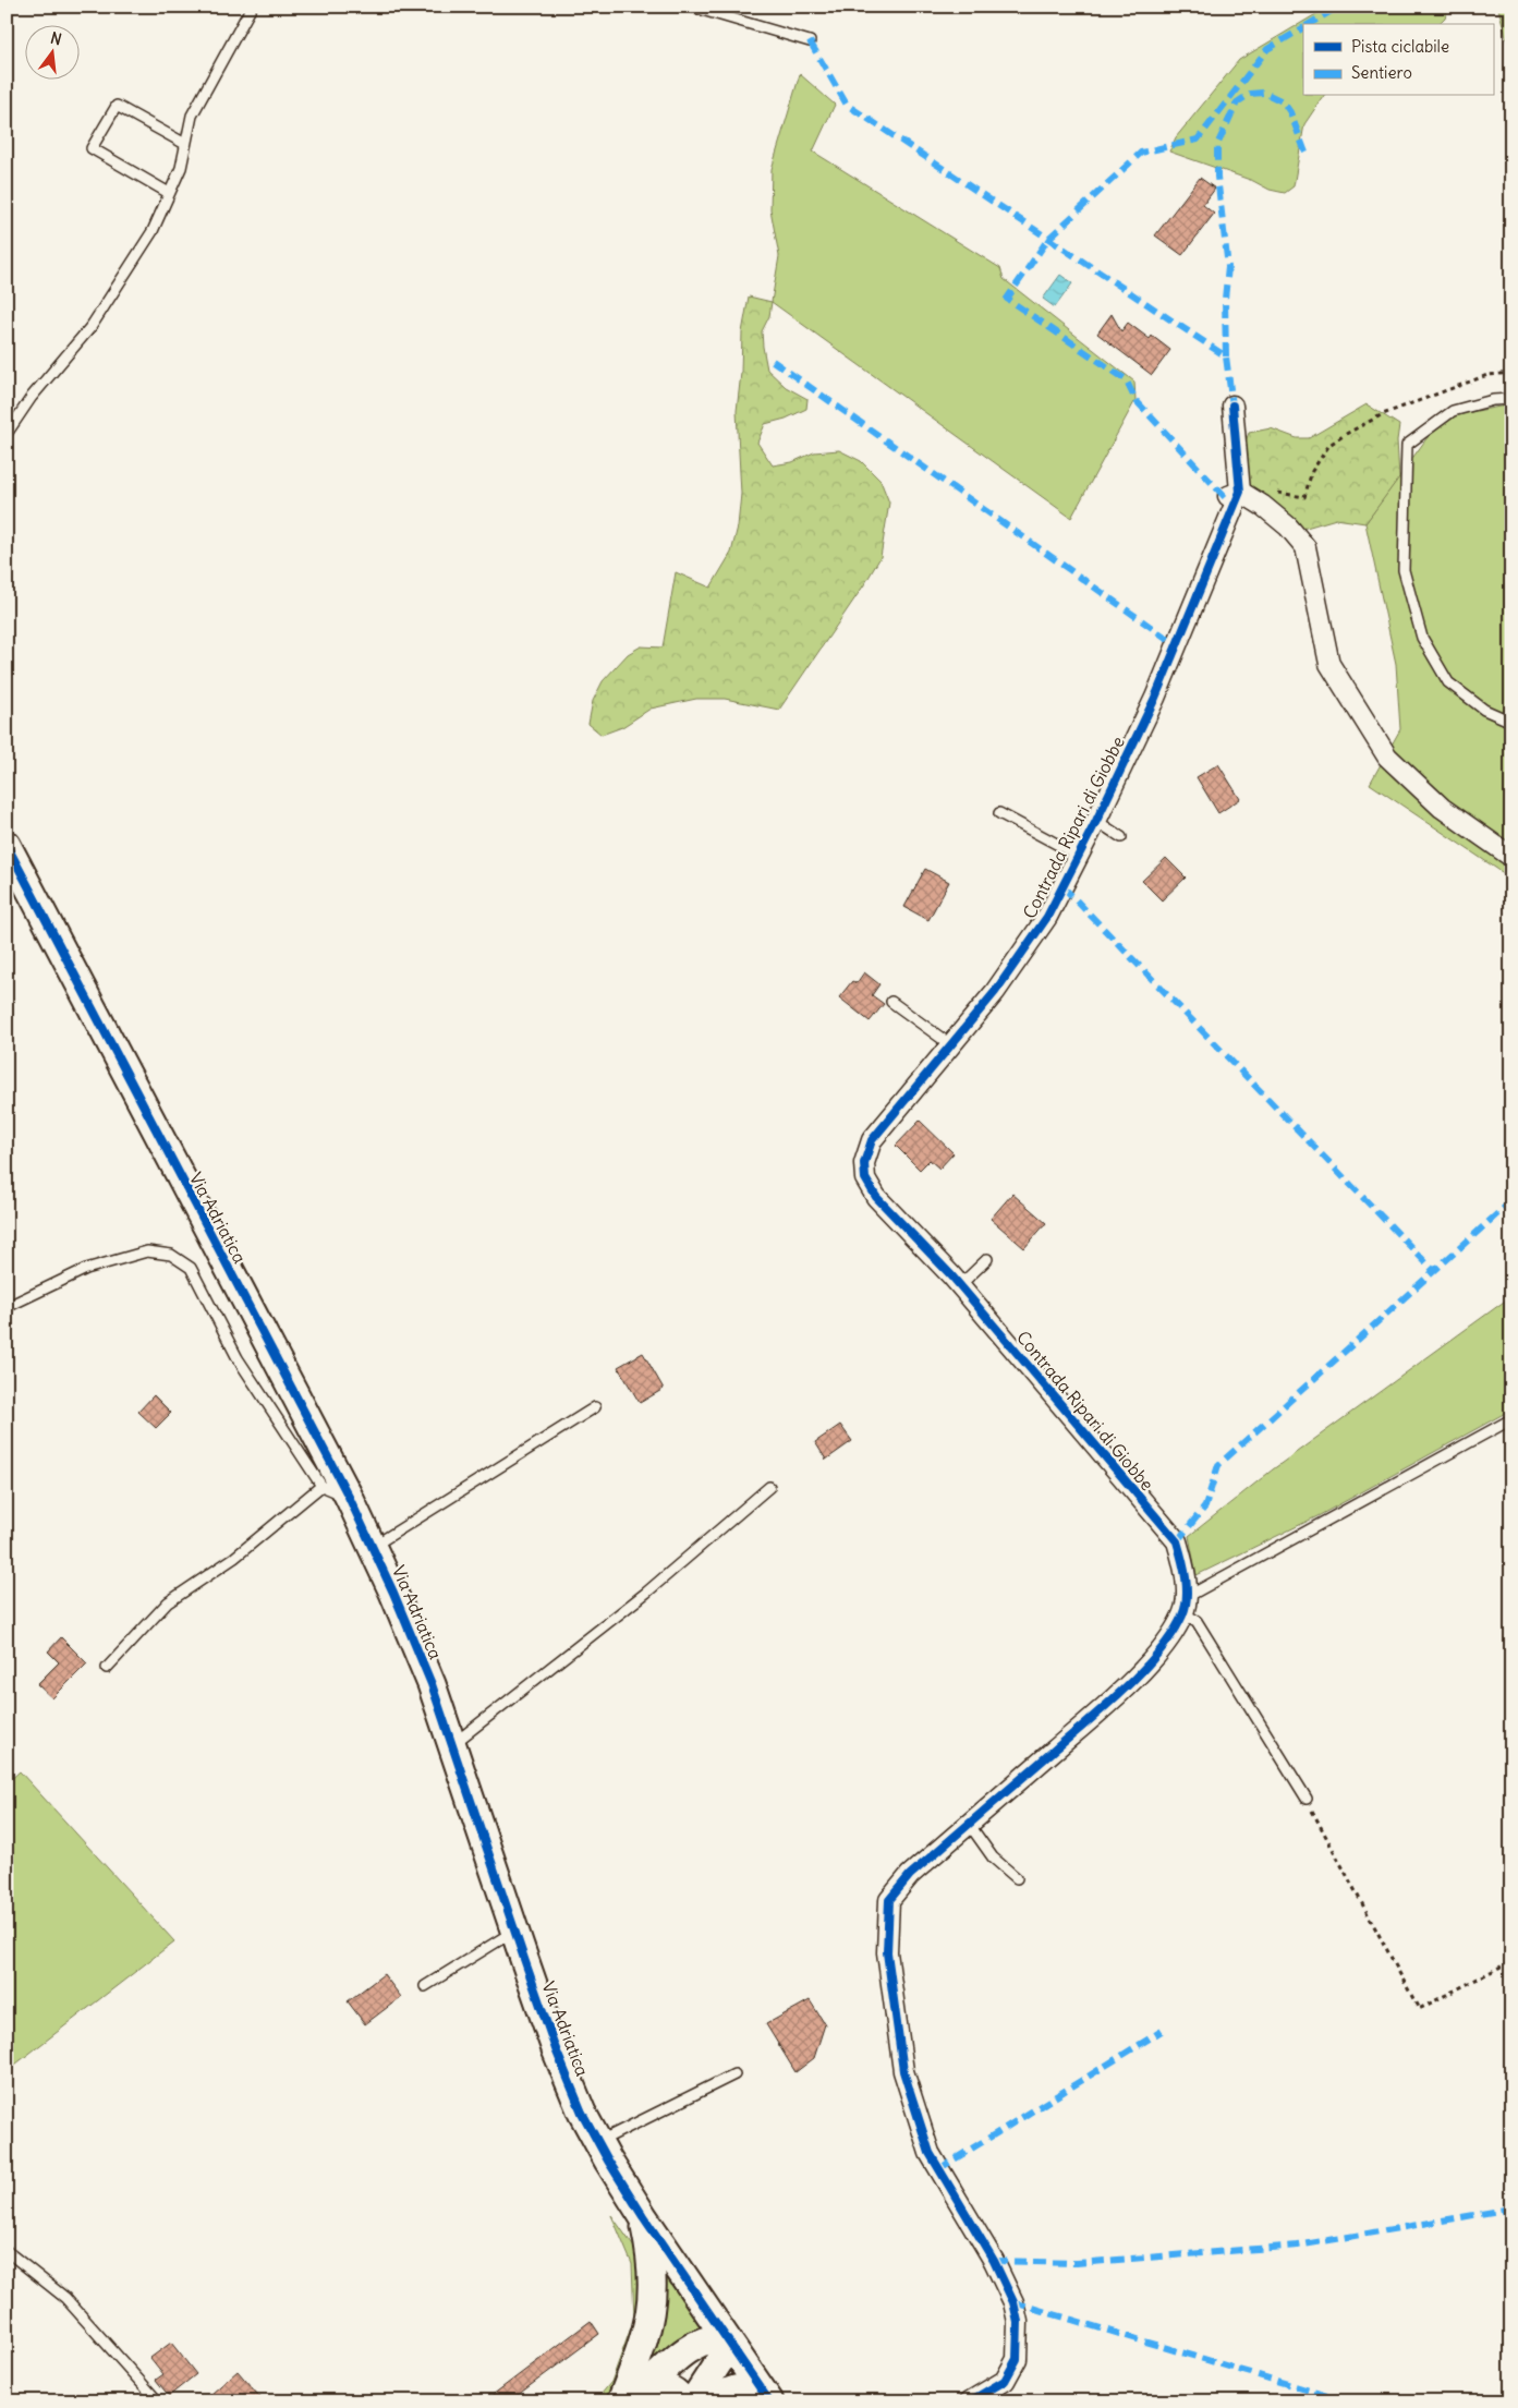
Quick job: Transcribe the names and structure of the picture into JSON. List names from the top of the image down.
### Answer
{
  "streets": {
    "main road": ["Via Adriatica"],
    "street": ["Contrada Ripari di Giobbe"]
  },
  "legend": ["Pista ciclabile", "Sentiero"],
  "north": "top"
}
